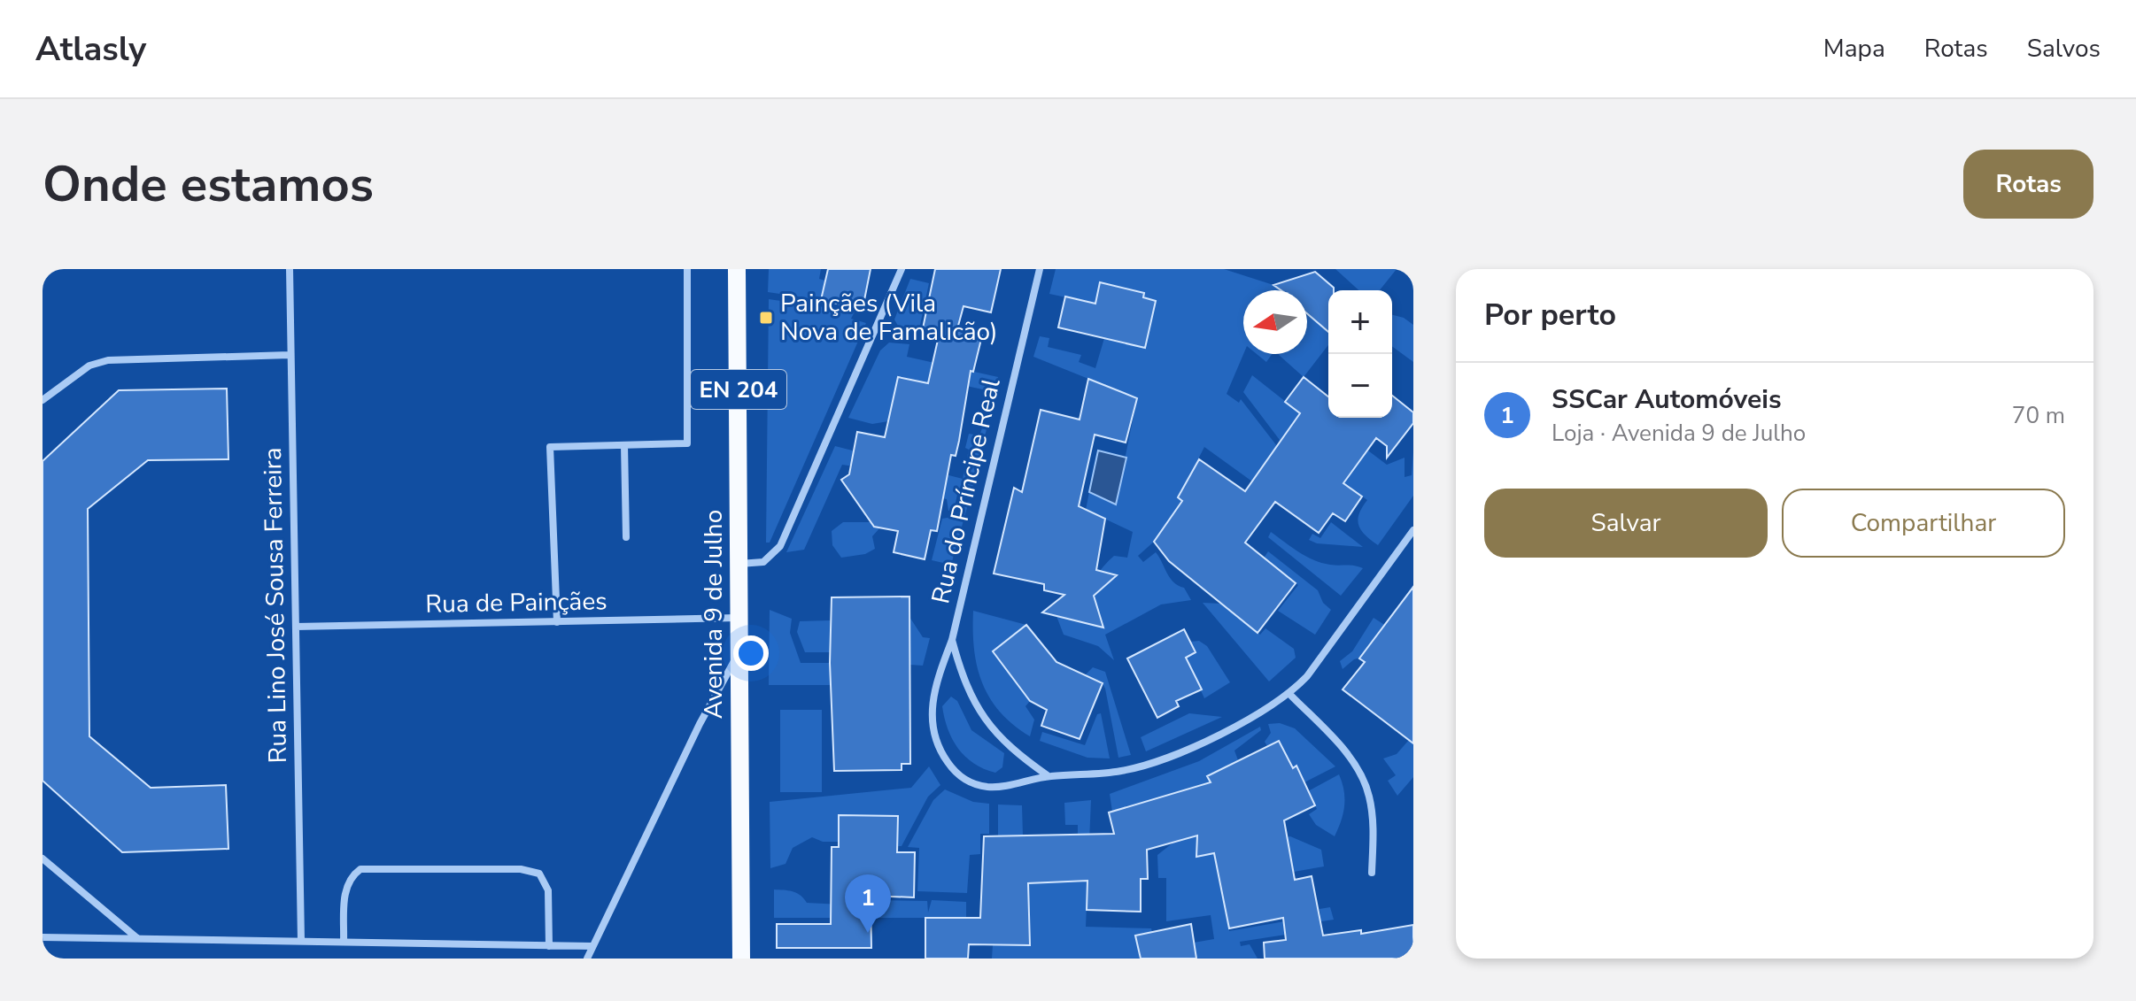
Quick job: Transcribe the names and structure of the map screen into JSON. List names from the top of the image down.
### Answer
{
  "streets": {
    "main road": ["EN 204", "Avenida 9 de Julho"],
    "street": ["Rua do Príncipe Real", "Rua de Painçães", "Rua Lino José Sousa Ferreira"]
  },
  "crossings": [
    ["Rua de Painçães", "Rua Lino José Sousa Ferreira"],
    ["Rua de Painçães", "Avenida 9 de Julho"]
  ],
  "places": {
    "transit": ["Painçães (Vila Nova de Famalicão)"]
  },
  "north": "left",
  "page": {
    "header": "Atlasly",
    "nav": ["Mapa", "Rotas", "Salvos"],
    "buttons": [
      "Rotas",
      ["Salvar", "Compartilhar"]
    ],
    "title": "Onde estamos",
    "heading": "Por perto",
    "map_buttons": ["+", "−"],
    "list": [
      {
        "mark": "1",
        "name": "SSCar Automóveis",
        "note": "Loja · Avenida 9 de Julho",
        "value": "70 m"
      }
    ],
    "pins": "1"
  }
}
